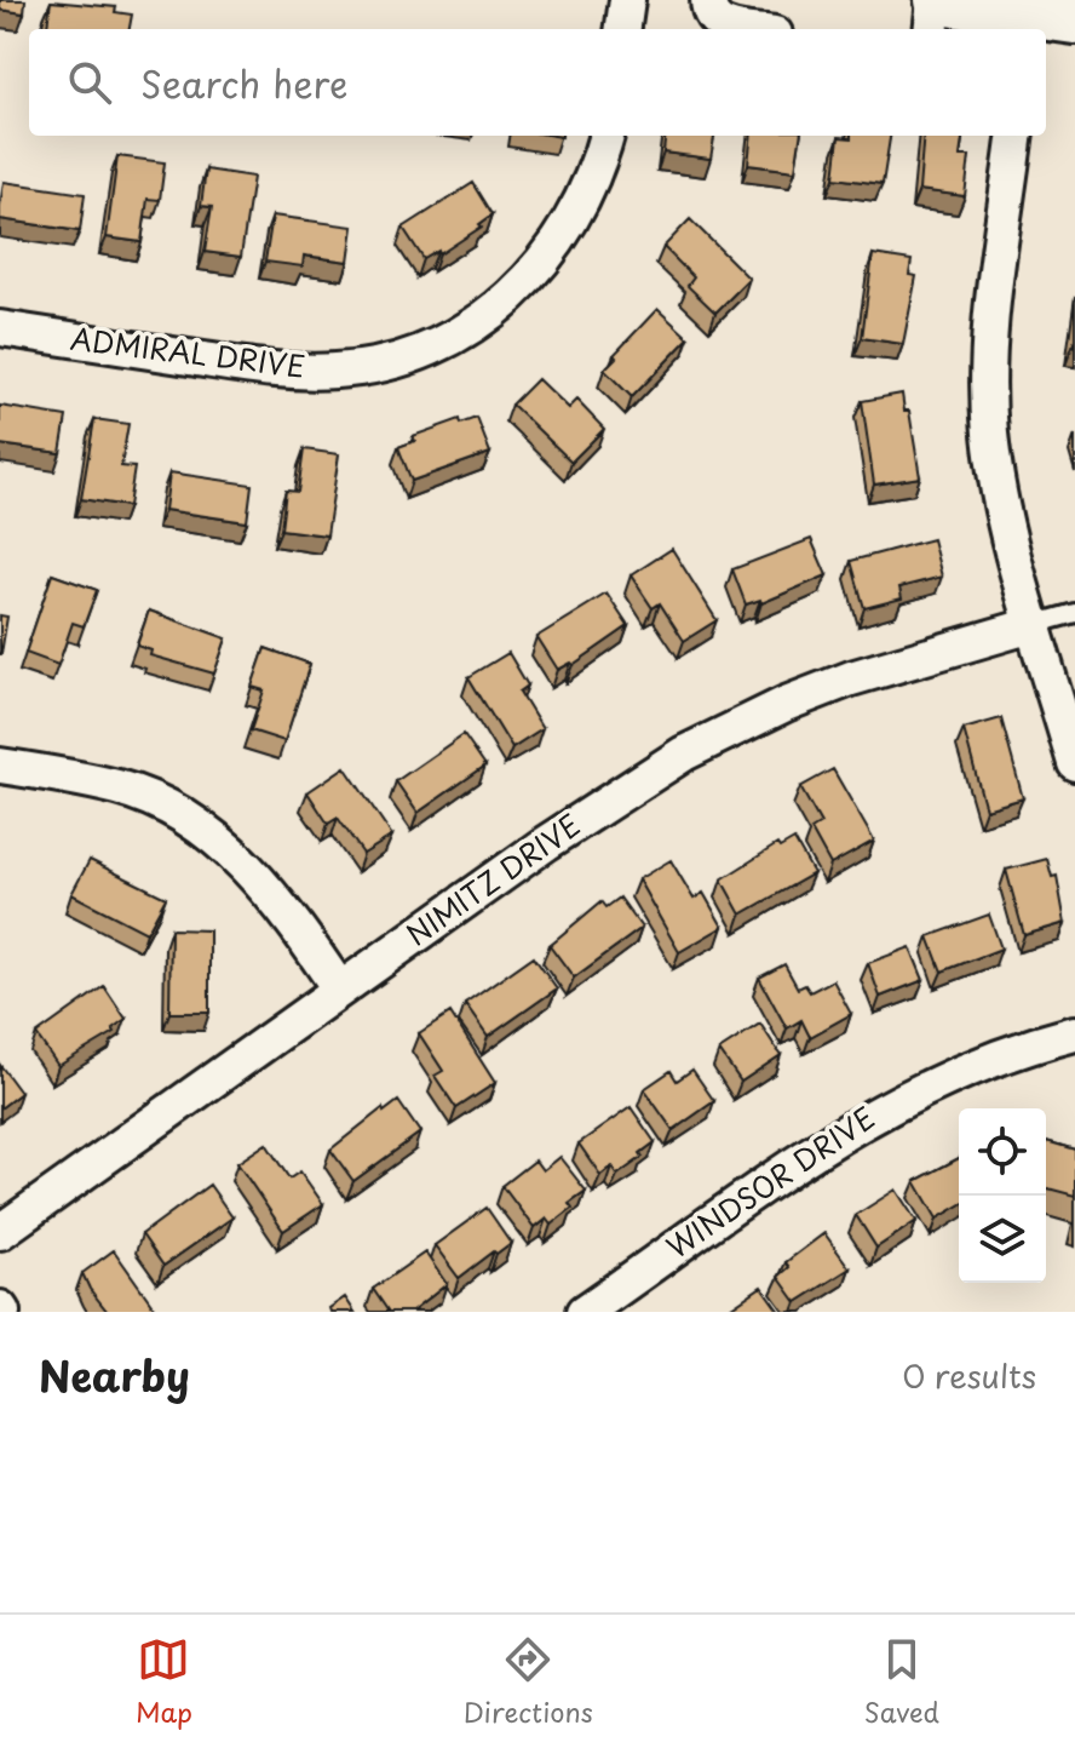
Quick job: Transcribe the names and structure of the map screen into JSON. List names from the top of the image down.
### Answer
{
  "streets": {
    "street": ["ADMIRAL DRIVE", "NIMITZ DRIVE", "WINDSOR DRIVE"]
  },
  "page": {
    "search": "Search here",
    "heading": ["Nearby", "0 results"],
    "nav": ["Map", "Directions", "Saved"]
  }
}
